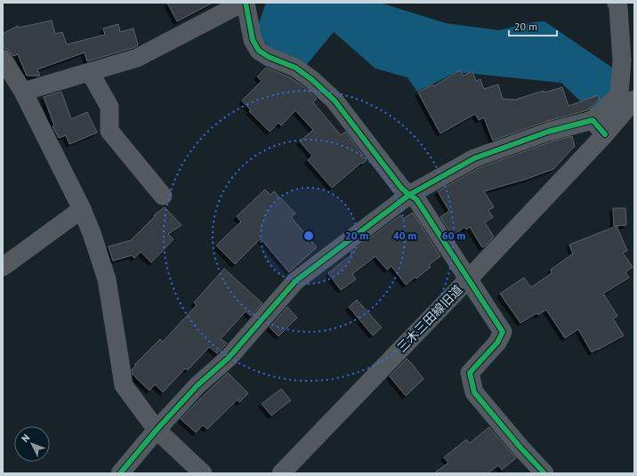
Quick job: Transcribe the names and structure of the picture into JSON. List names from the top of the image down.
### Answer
{
  "streets": {
    "street": ["三木三田線旧道"]
  },
  "scale_bar": "20 m",
  "north": "top left",
  "rings": ["20 m", "40 m", "60 m"]
}
